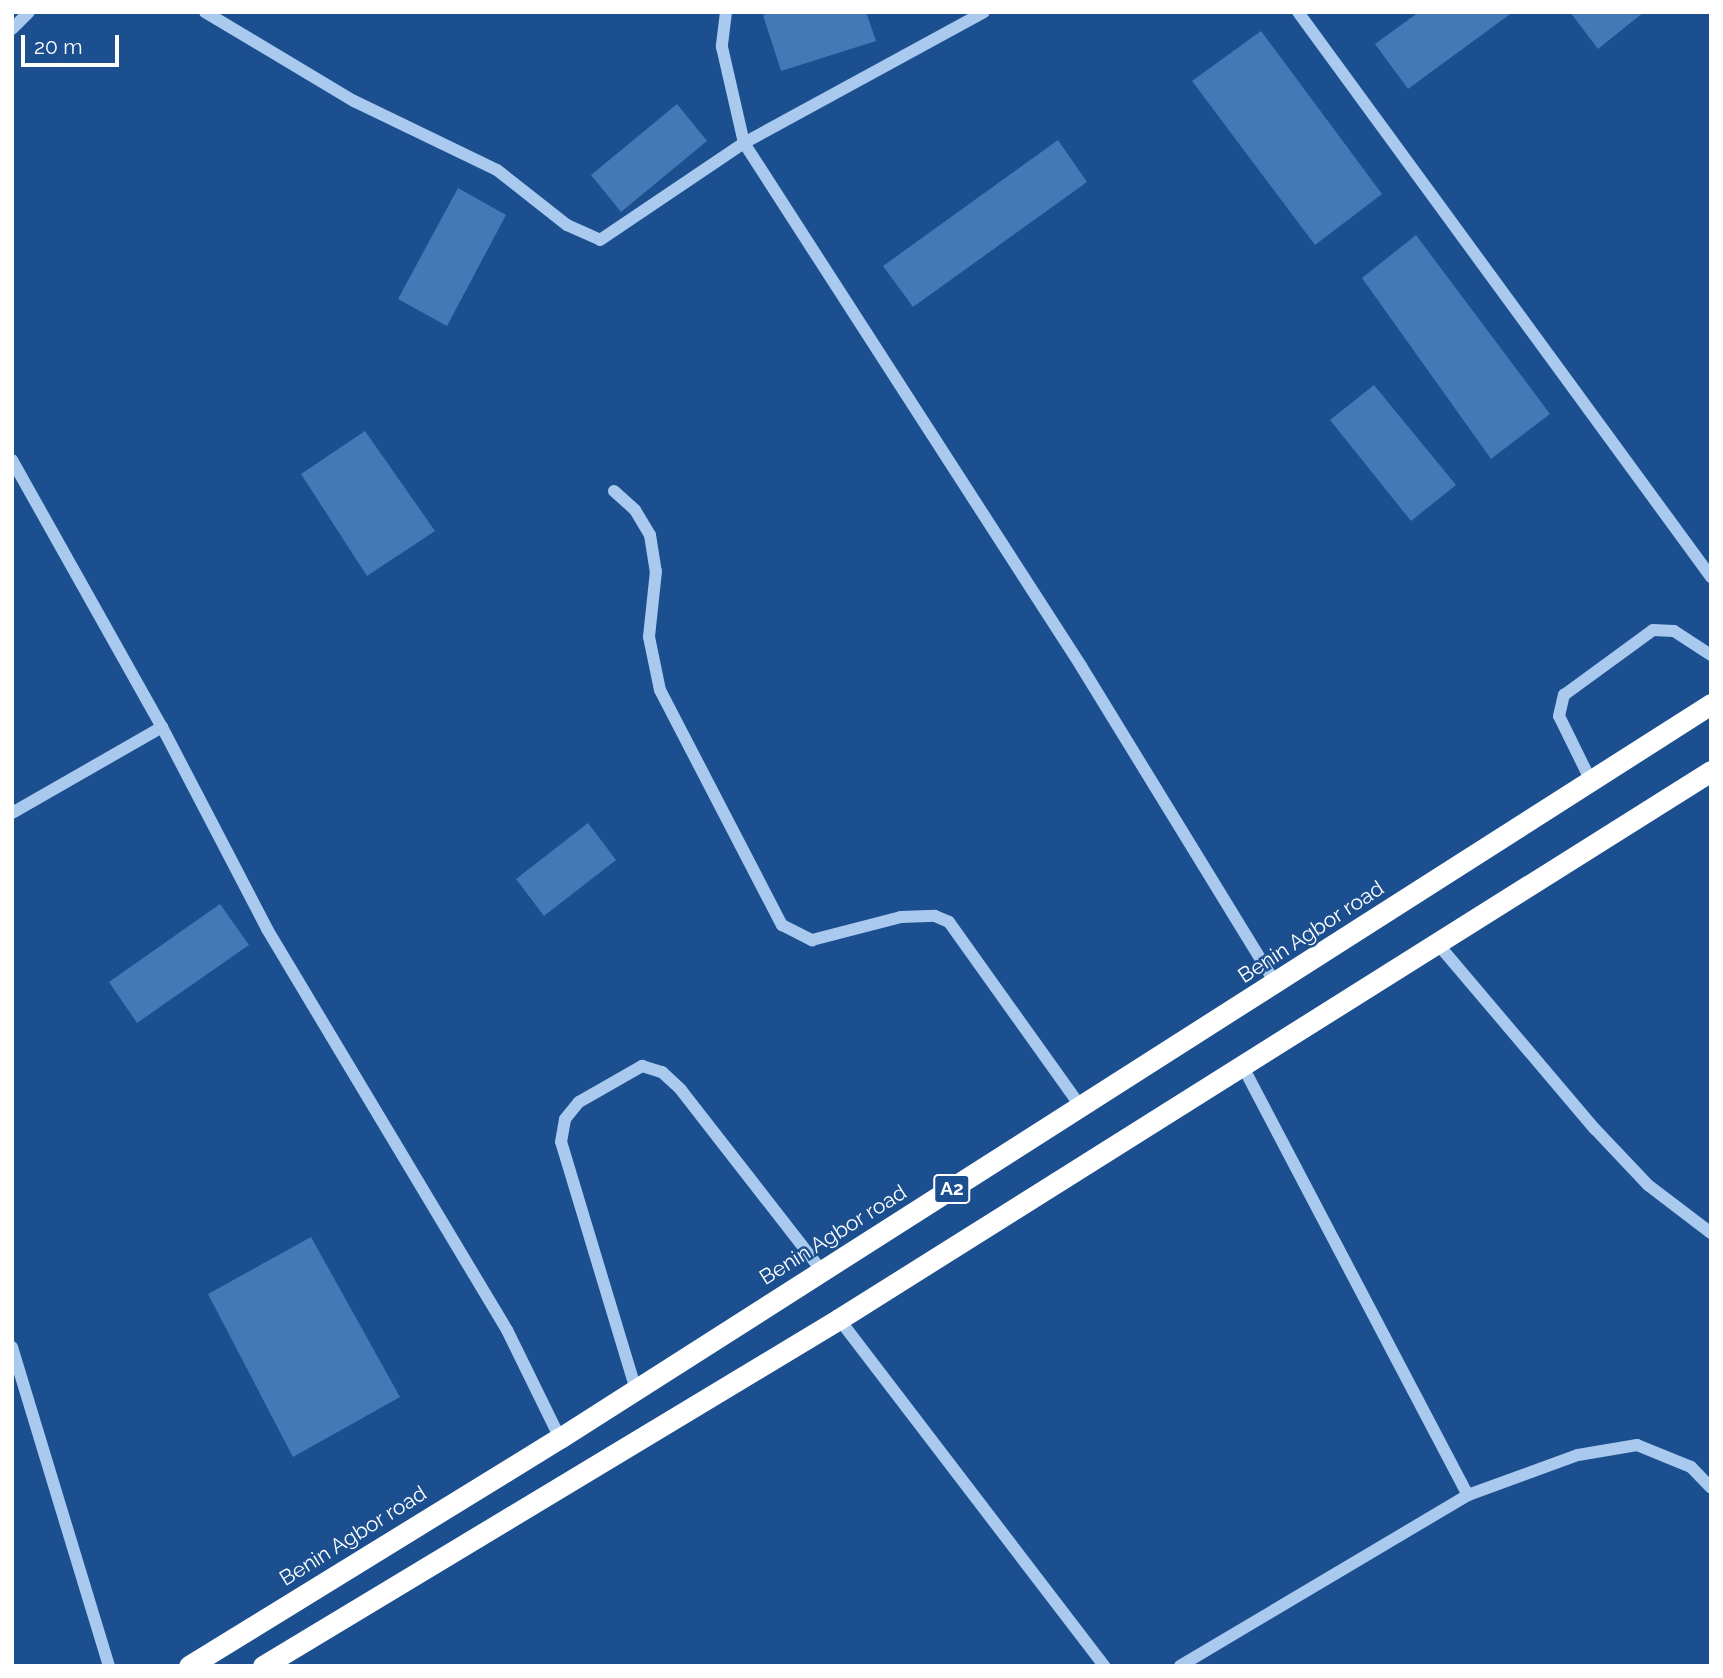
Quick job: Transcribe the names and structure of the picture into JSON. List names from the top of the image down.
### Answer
{
  "streets": {
    "highway": ["Benin Agbor road", "A2"]
  },
  "scale_bar": "20 m"
}
